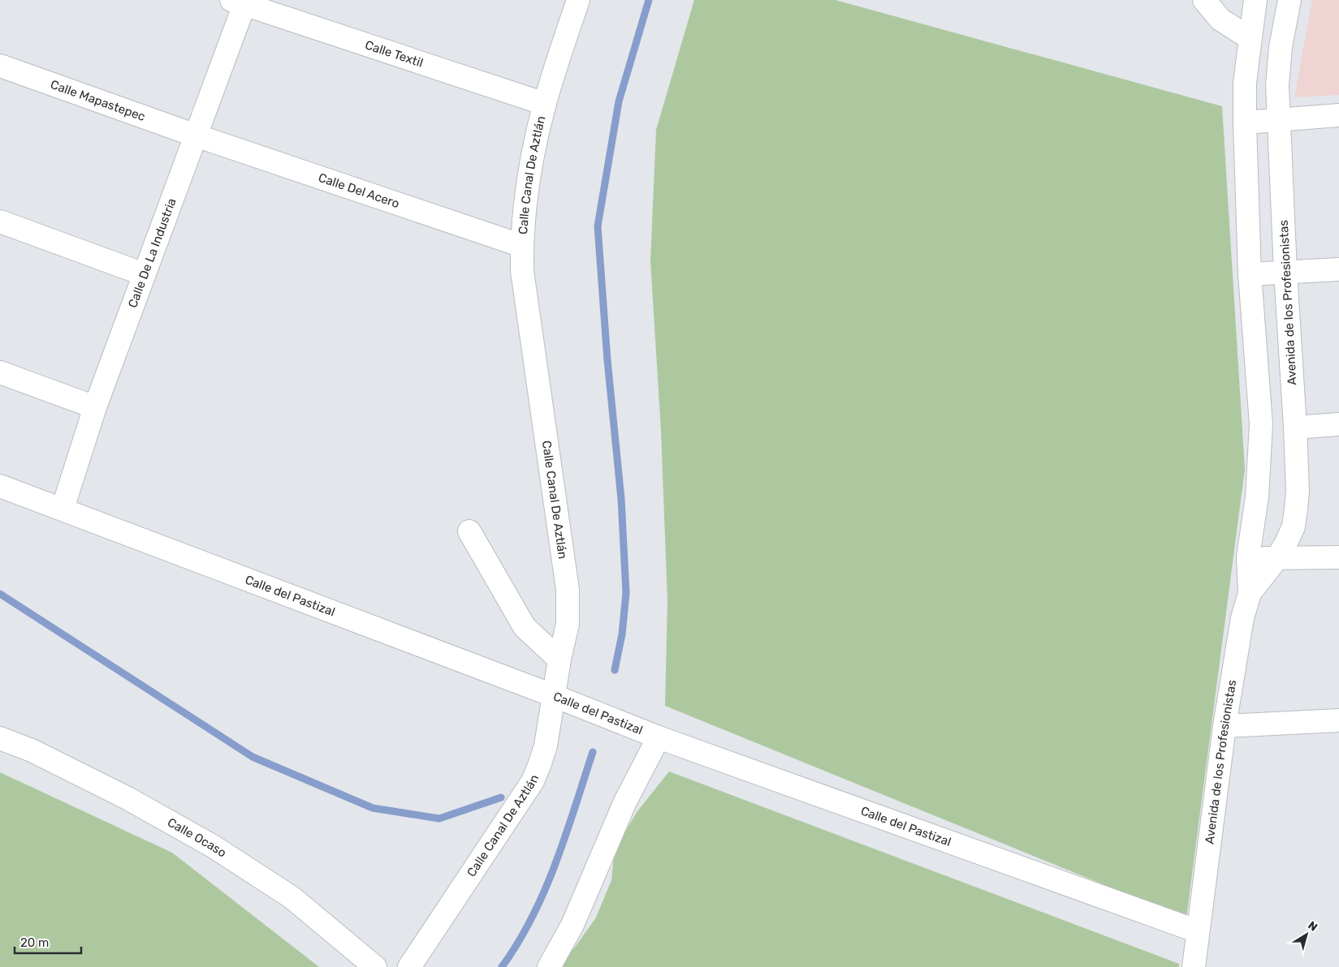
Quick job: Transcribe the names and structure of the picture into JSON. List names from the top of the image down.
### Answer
{
  "streets": {
    "street": [
      "Calle Textil",
      "Calle Mapastepec",
      "Calle Canal De Aztlán",
      "Calle Del Acero",
      "Calle De La Industria",
      "Avenida de los Profesionistas",
      "Calle del Pastizal",
      "Calle Ocaso"
    ]
  },
  "crossings": [
    ["Calle Textil", "Calle Canal De Aztlán"],
    ["Calle Textil", "Calle De La Industria"],
    ["Calle Mapastepec", "Calle Del Acero"],
    ["Calle Mapastepec", "Calle De La Industria"],
    ["Calle Canal De Aztlán", "Calle Del Acero"],
    ["Calle Canal De Aztlán", "Calle del Pastizal"],
    ["Calle Del Acero", "Calle De La Industria"],
    ["Calle De La Industria", "Calle del Pastizal"],
    ["Avenida de los Profesionistas", "Calle del Pastizal"]
  ],
  "scale_bar": "20 m",
  "north": "top right"
}
